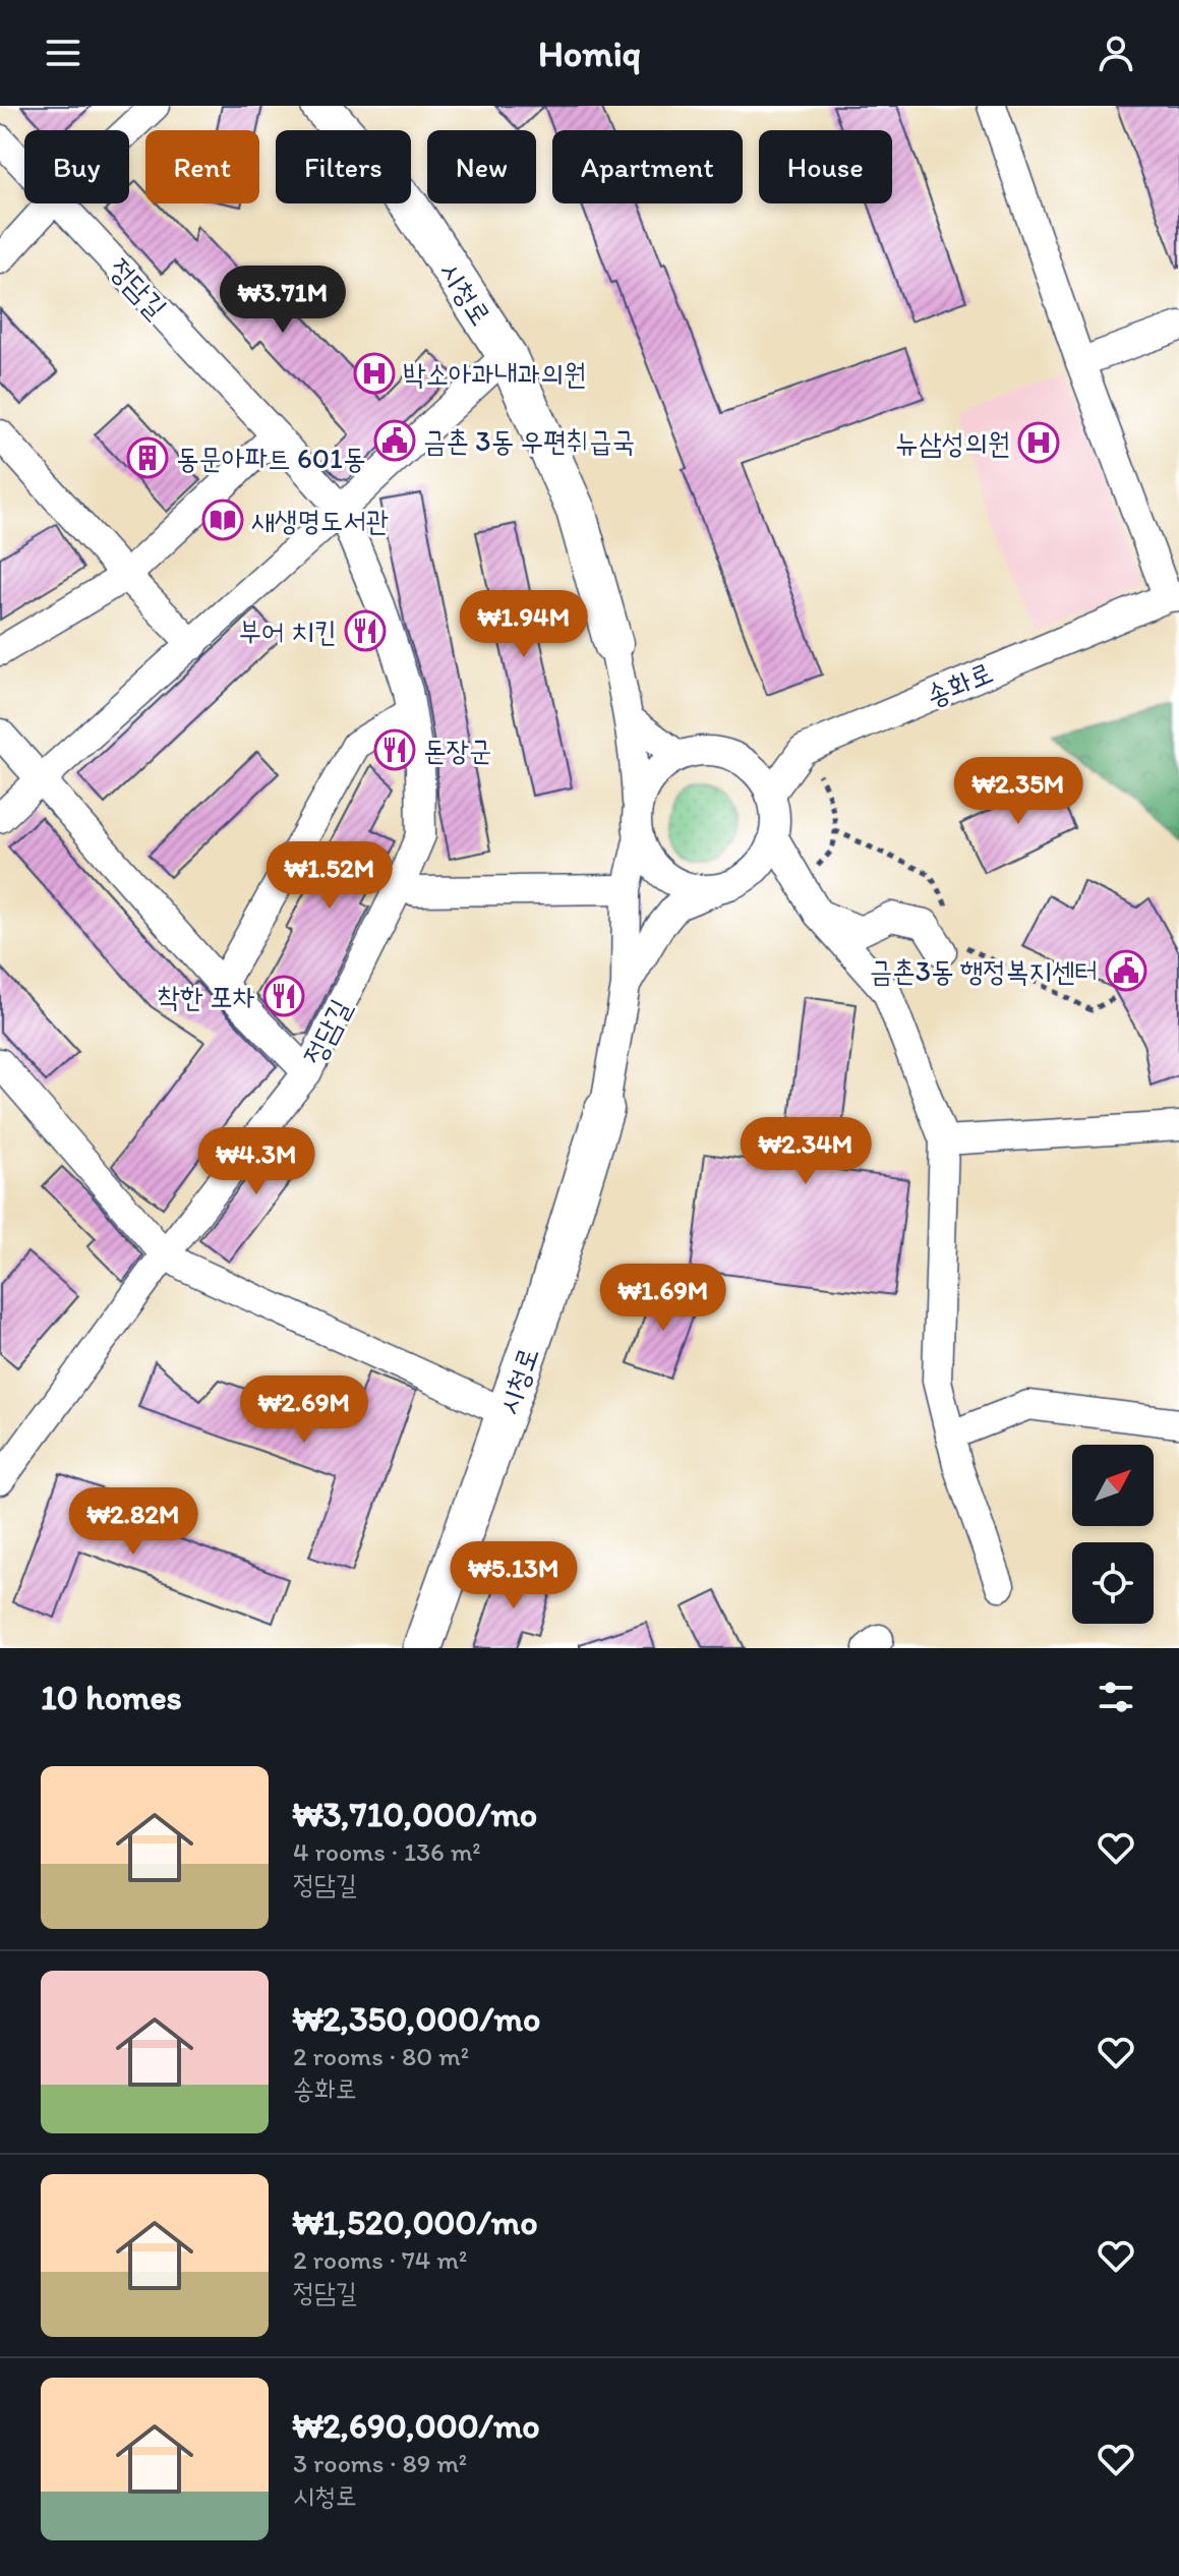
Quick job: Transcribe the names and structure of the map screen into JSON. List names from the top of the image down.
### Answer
{
  "streets": {
    "street": ["정담길", "시청로", "송화로"]
  },
  "places": {
    "hospital": ["박소아과내과의원", "뉴삼성의원"],
    "public building": ["금촌 3동 우편취급국", "금촌3동 행정복지센터"],
    "building": ["동문아파트 601동"],
    "library": ["새생명도서관"],
    "restaurant": ["부어 치킨", "돈장군", "착한 포차"]
  },
  "north": "top right",
  "page": {
    "header": "Homiq",
    "chip": [
      "Buy",
      "Rent",
      "Filters",
      "New",
      "Apartment",
      "House"
    ],
    "price": [
      "₩3.71M",
      "₩1.94M",
      "₩2.35M",
      "₩1.52M",
      "₩2.34M",
      "₩4.3M",
      "₩1.69M",
      "₩2.69M",
      "₩2.82M",
      "₩5.13M"
    ],
    "heading": "10 homes",
    "list": [
      {
        "name": "₩3,710,000/mo",
        "note": "4 rooms · 136 m² · 정담길"
      },
      {
        "name": "₩2,350,000/mo",
        "note": "2 rooms · 80 m² · 송화로"
      },
      {
        "name": "₩1,520,000/mo",
        "note": "2 rooms · 74 m² · 정담길"
      },
      {
        "name": "₩2,690,000/mo",
        "note": "3 rooms · 89 m² · 시청로"
      }
    ]
  }
}
